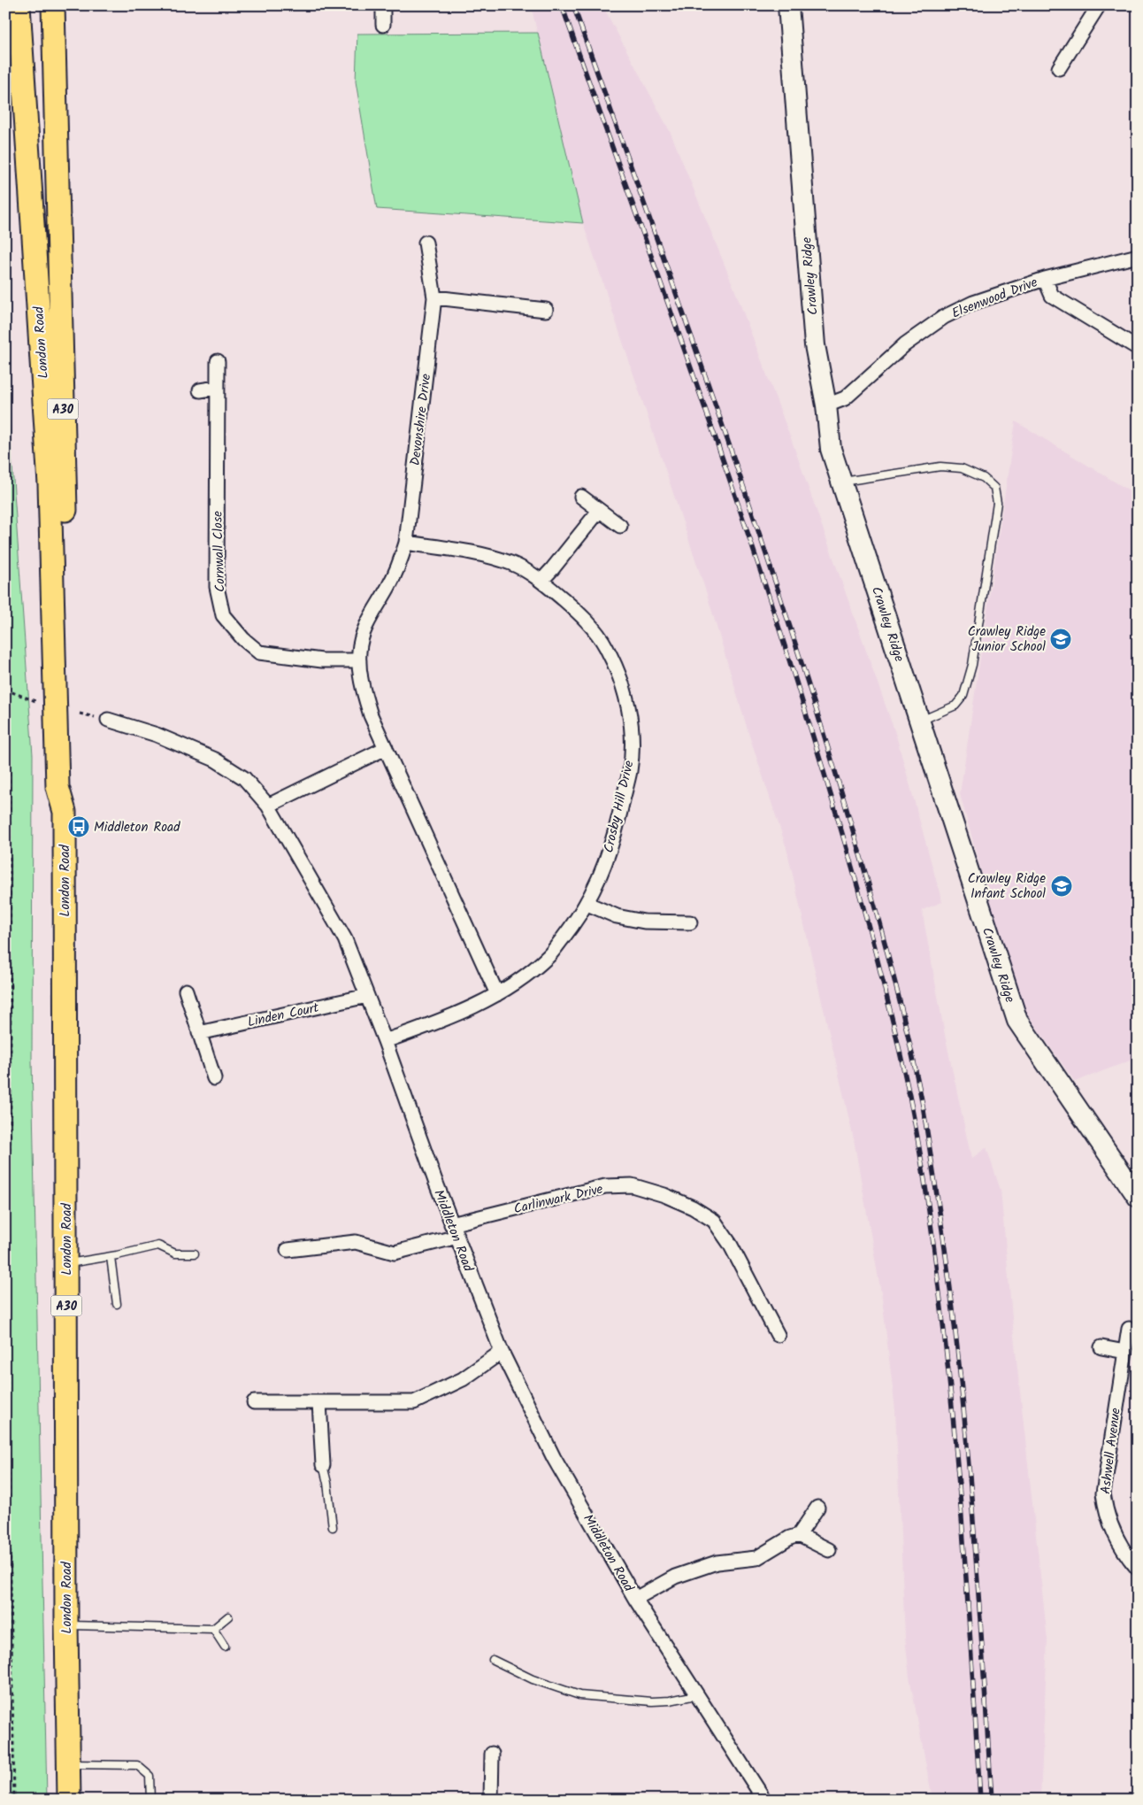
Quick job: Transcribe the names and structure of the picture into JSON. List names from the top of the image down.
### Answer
{
  "streets": {
    "main road": ["London Road", "A30"],
    "street": [
      "Crawley Ridge",
      "Elsenwood Drive",
      "Devonshire Drive",
      "Cornwall Close",
      "Crosby Hill Drive",
      "Linden Court",
      "Carlinwark Drive",
      "Middleton Road",
      "Ashwell Avenue"
    ]
  },
  "crossings": [
    ["Crawley Ridge", "Elsenwood Drive"],
    ["Devonshire Drive", "Crosby Hill Drive"],
    ["Crosby Hill Drive", "Middleton Road"],
    ["Linden Court", "Middleton Road"],
    ["Carlinwark Drive", "Middleton Road"]
  ],
  "places": {
    "school or university": ["Crawley Ridge Junior School", "Crawley Ridge Infant School"],
    "bus stop": ["Middleton Road"]
  }
}
